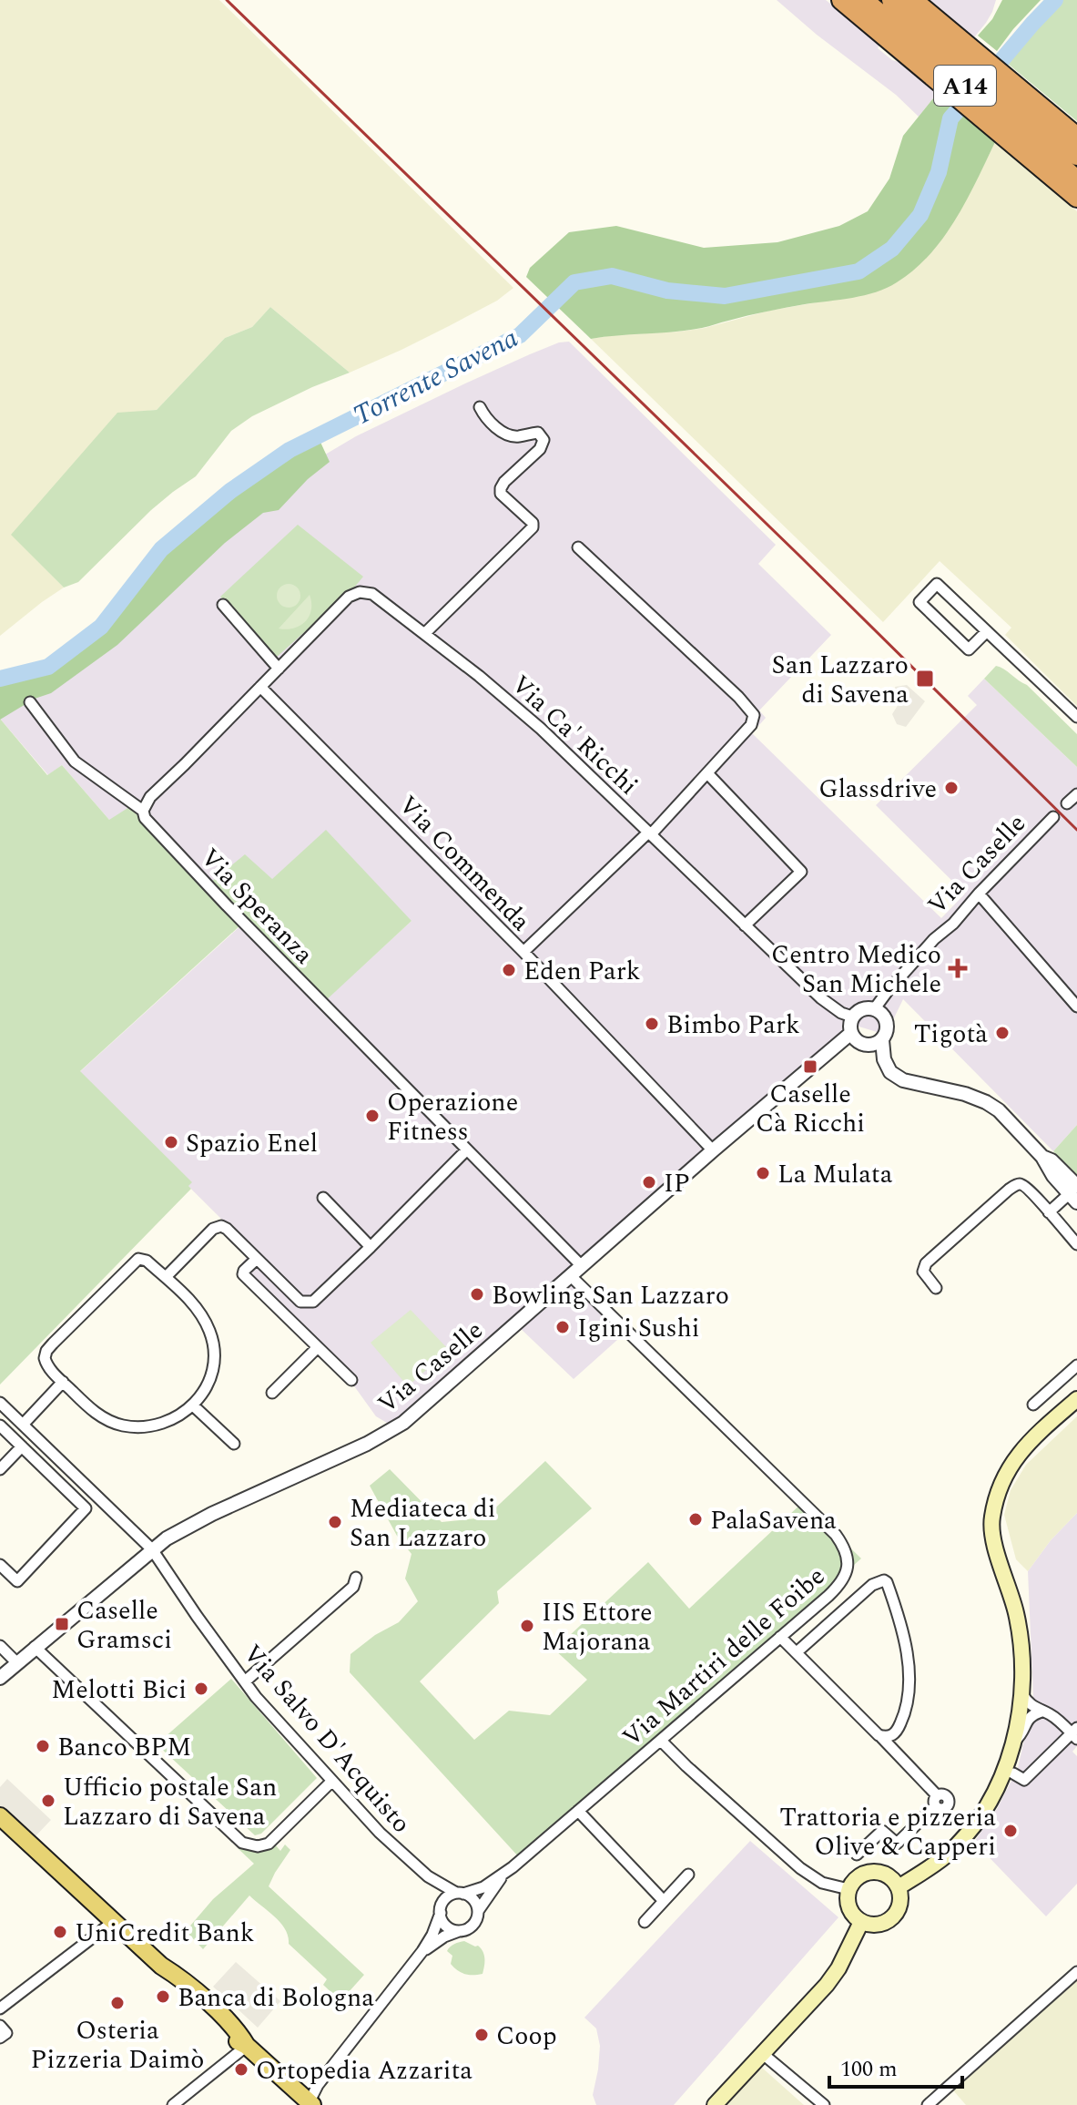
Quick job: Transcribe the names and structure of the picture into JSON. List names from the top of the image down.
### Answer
{
  "streets": {
    "highway": ["A14"],
    "street": [
      "Via Ca' Ricchi",
      "Via Commenda",
      "Via Caselle",
      "Via Speranza",
      "Via Martiri delle Foibe",
      "Via Salvo D'Acquisto"
    ]
  },
  "crossings": [
    ["Via Ca' Ricchi", "Via Caselle"],
    ["Via Commenda", "Via Caselle"],
    ["Via Caselle", "Via Speranza"],
    ["Via Caselle", "Via Martiri delle Foibe"],
    ["Via Caselle", "Via Salvo D'Acquisto"]
  ],
  "water": ["Torrente Savena"],
  "places": {
    "transit": ["San Lazzaro di Savena", "Caselle Cà Ricchi", "Caselle Gramsci"],
    "other": [
      "Glassdrive",
      "Eden Park",
      "Bimbo Park",
      "Tigotà",
      "Operazione Fitness",
      "Spazio Enel",
      "La Mulata",
      "IP",
      "Bowling San Lazzaro",
      "Igini Sushi",
      "PalaSavena",
      "Mediateca di San Lazzaro",
      "IIS Ettore Majorana",
      "Melotti Bici",
      "Banco BPM",
      "Ufficio postale San Lazzaro di Savena",
      "Trattoria e pizzeria Olive & Capperi",
      "UniCredit Bank",
      "Banca di Bologna",
      "Osteria Pizzeria Daimò",
      "Coop",
      "Ortopedia Azzarita"
    ],
    "health": ["Centro Medico San Michele"]
  },
  "scale_bar": "100 m"
}
